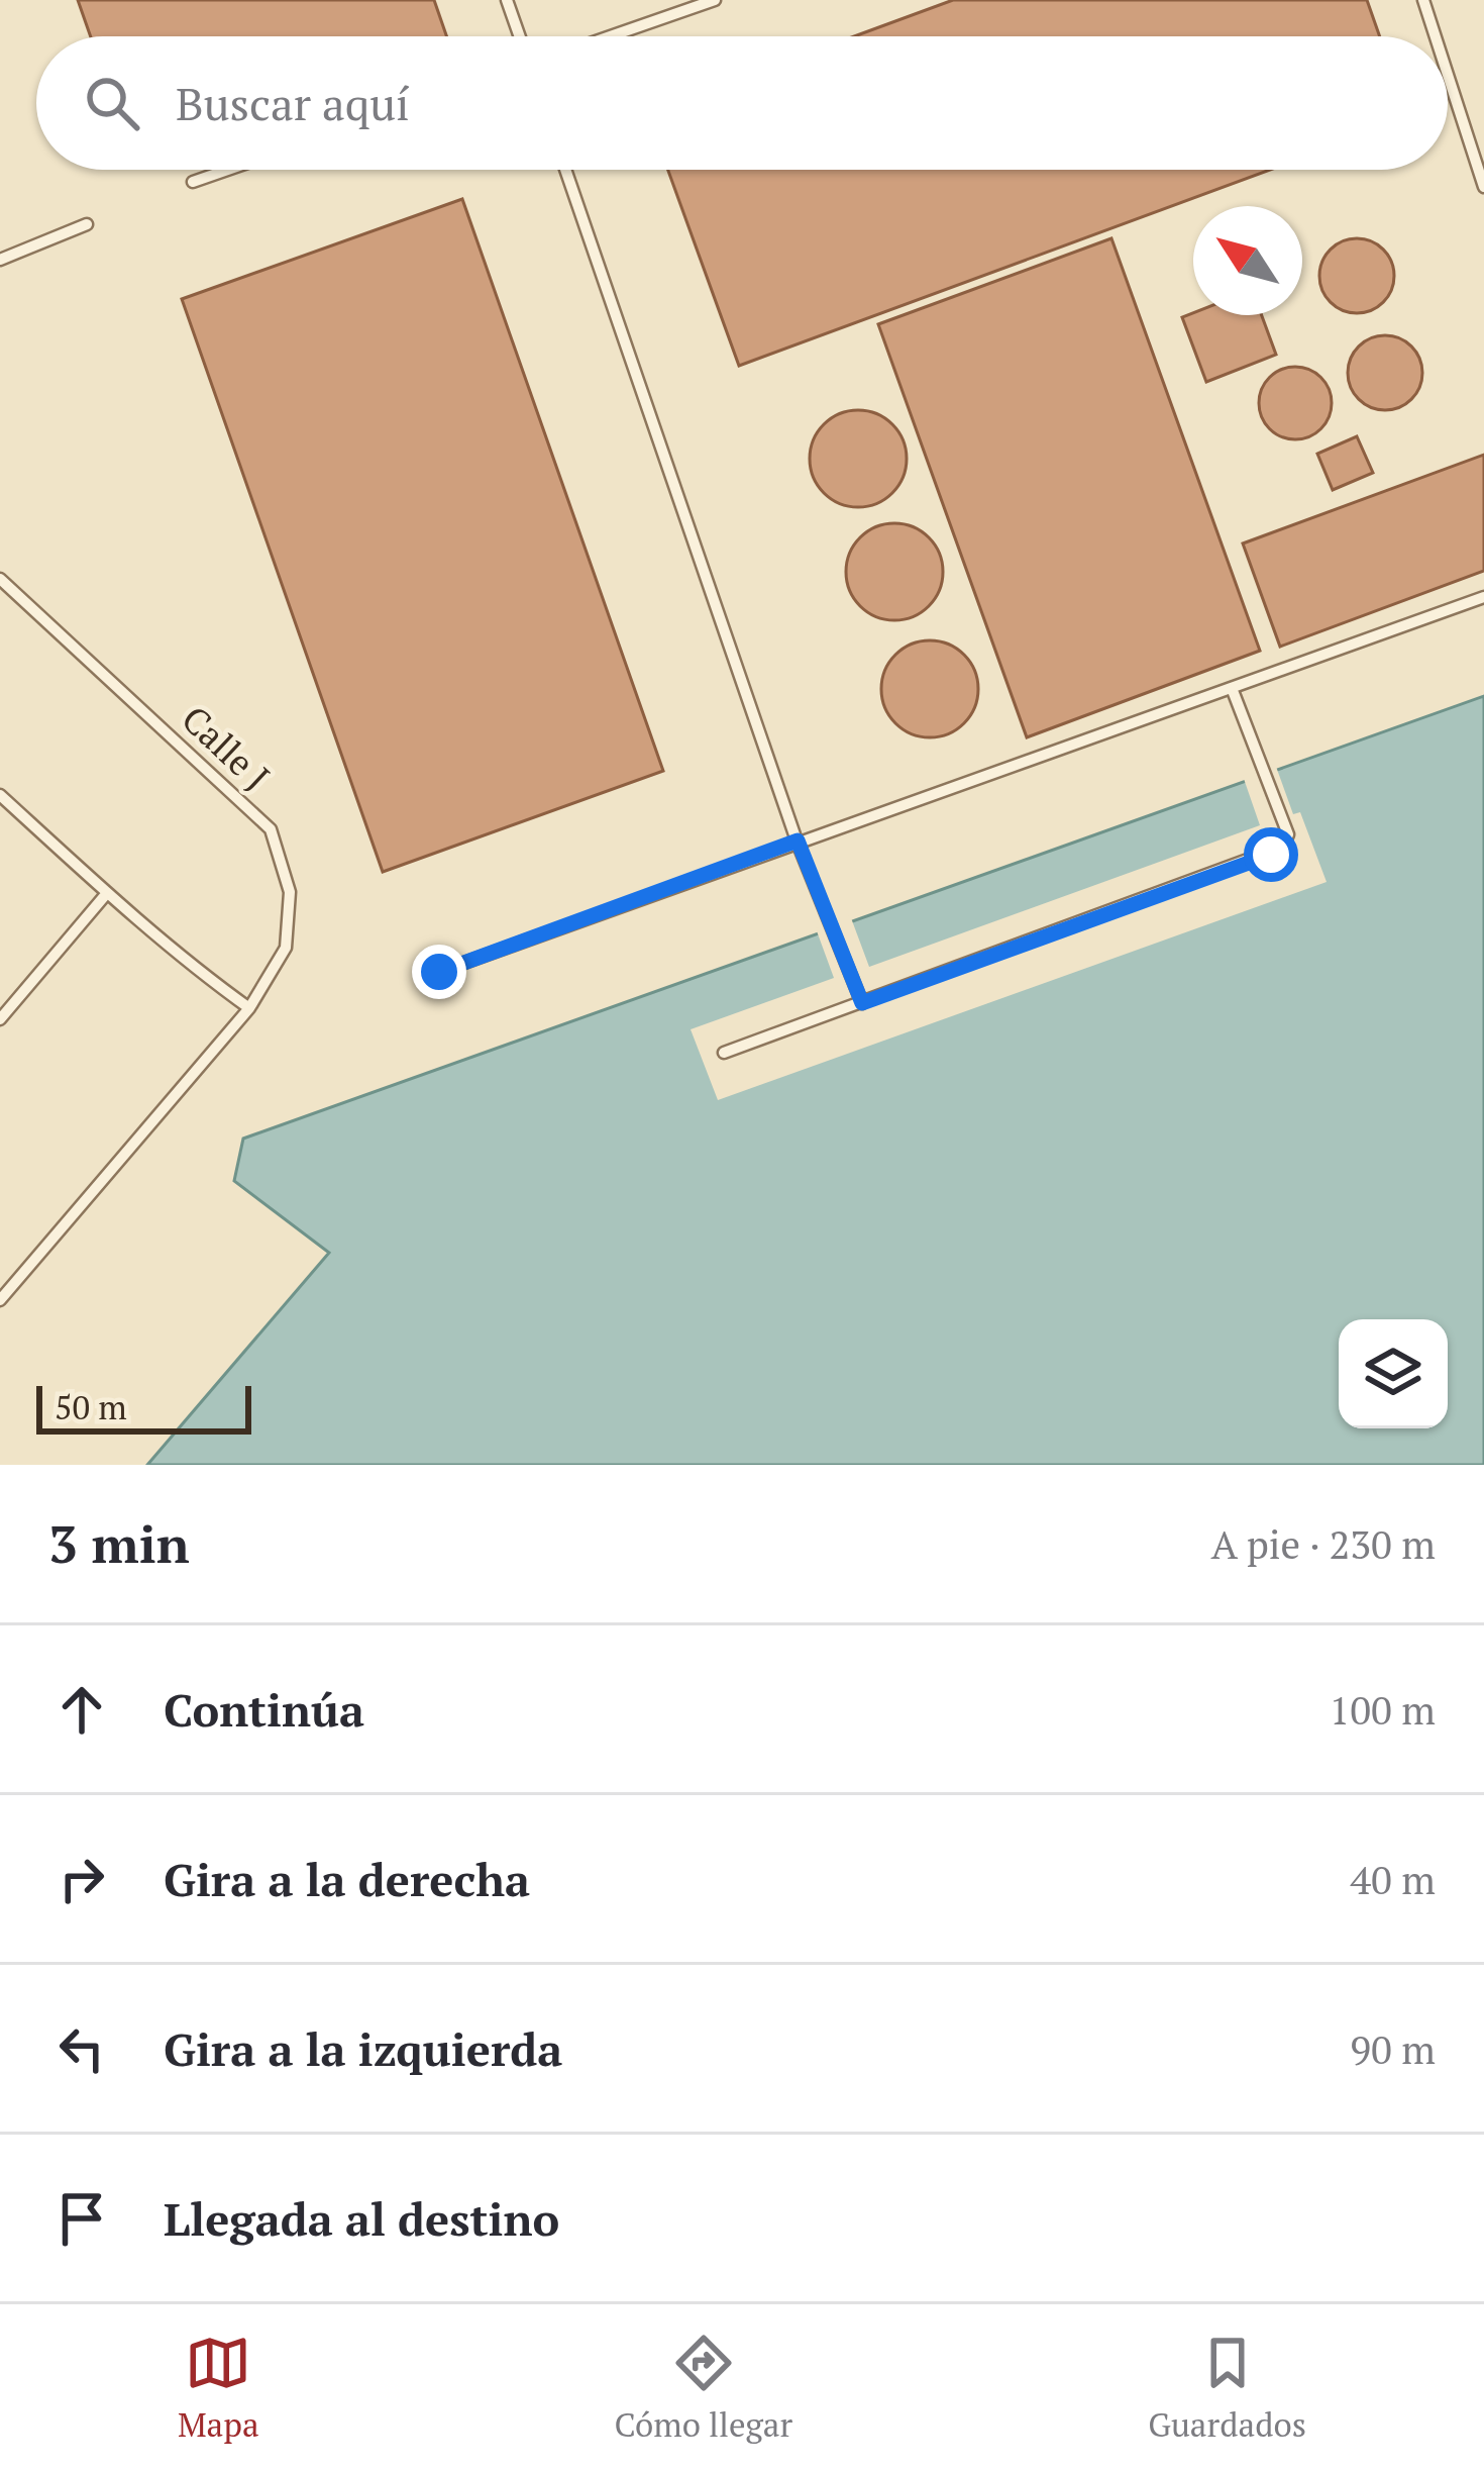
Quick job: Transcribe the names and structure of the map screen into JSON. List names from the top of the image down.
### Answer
{
  "streets": {
    "lane": ["Calle J"]
  },
  "scale_bar": "50 m",
  "north": "top left",
  "page": {
    "search": "Buscar aquí",
    "scale": "50 m",
    "heading": ["3 min", "A pie · 230 m"],
    "list": [
      ["Continúa", "100 m"],
      ["Gira a la derecha", "40 m"],
      ["Gira a la izquierda", "90 m"],
      "Llegada al destino"
    ],
    "nav": ["Mapa", "Cómo llegar", "Guardados"]
  }
}
